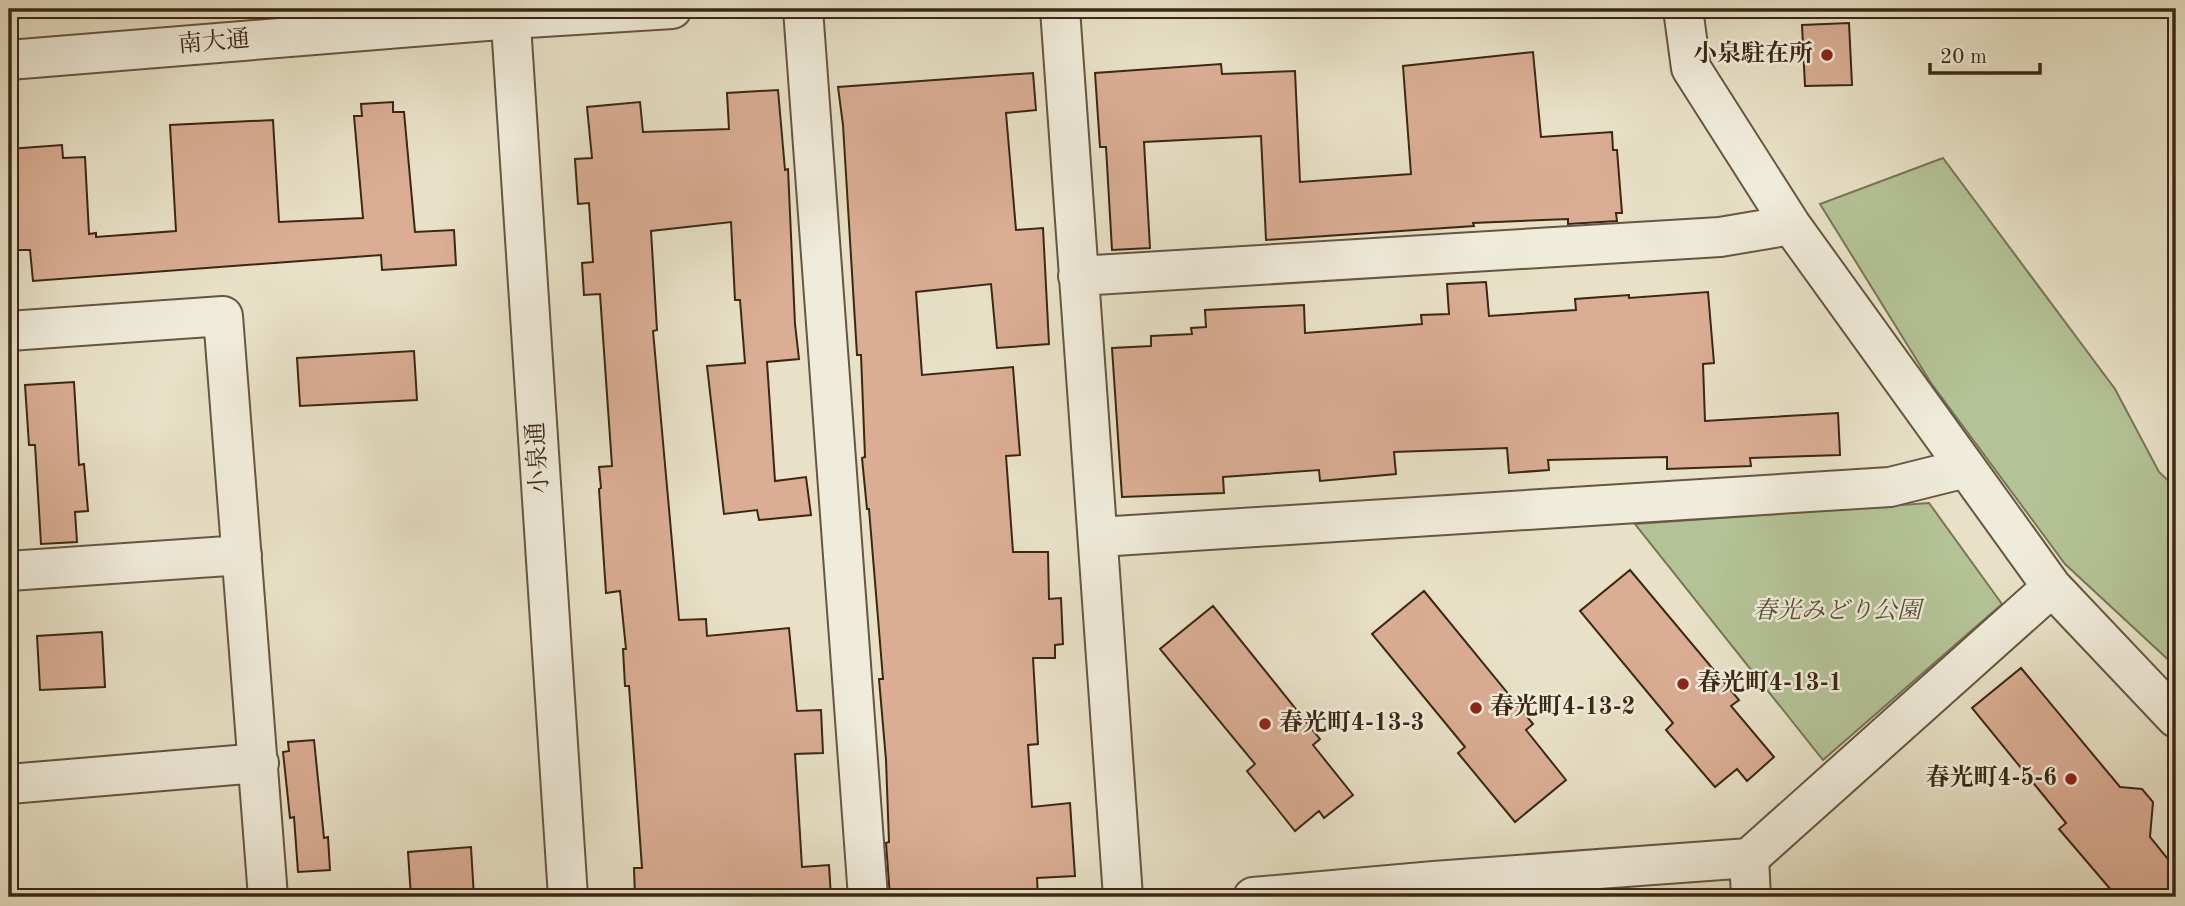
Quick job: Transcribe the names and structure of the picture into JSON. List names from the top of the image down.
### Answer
{
  "streets": {
    "street": ["南大通", "小泉通"]
  },
  "crossings": [
    ["南大通", "小泉通"]
  ],
  "parks": ["春光みどり公園"],
  "places": [
    "小泉駐在所",
    "春光町4-13-1",
    "春光町4-13-2",
    "春光町4-13-3",
    "春光町4-5-6"
  ],
  "scale_bar": "20 m"
}
